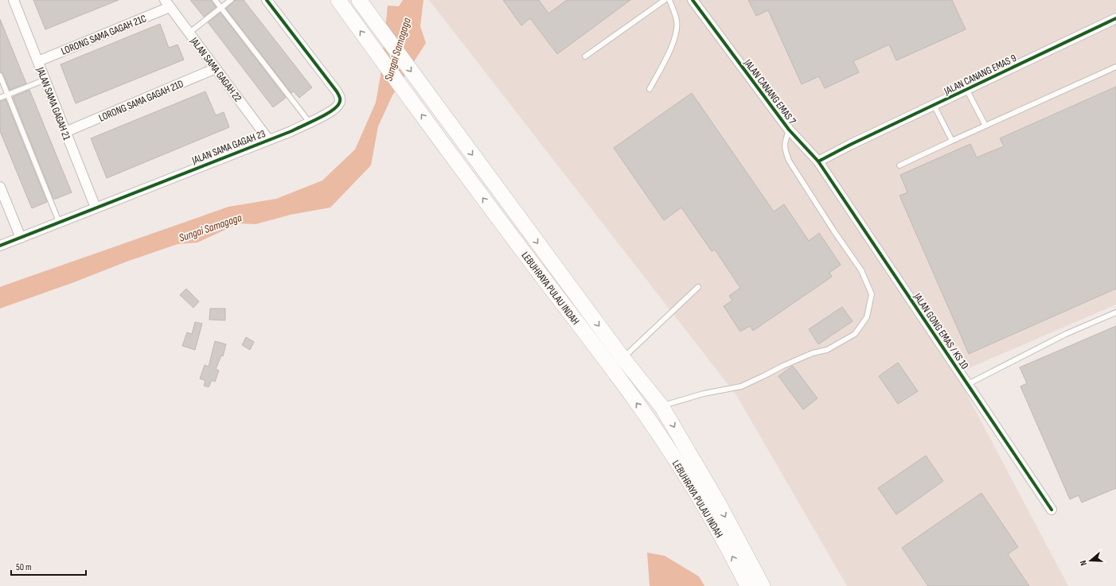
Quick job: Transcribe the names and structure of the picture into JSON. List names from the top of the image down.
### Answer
{
  "streets": {
    "main road": ["LEBUHRAYA PULAU INDAH"],
    "street": [
      "LORONG SAMA GAGAH 21C",
      "JALAN SAMA GAGAH 22",
      "JALAN CANANG EMAS 9",
      "JALAN CANANG EMAS 7",
      "LORONG SAMA GAGAH 21D",
      "JALAN SAMA GAGAH 21",
      "JALAN SAMA GAGAH 23",
      "JALAN GONG EMAS / KS 10"
    ]
  },
  "crossings": [
    ["LORONG SAMA GAGAH 21C", "JALAN SAMA GAGAH 22"],
    ["LORONG SAMA GAGAH 21C", "JALAN SAMA GAGAH 21"],
    ["JALAN SAMA GAGAH 22", "LORONG SAMA GAGAH 21D"],
    ["JALAN SAMA GAGAH 22", "JALAN SAMA GAGAH 23"],
    ["JALAN CANANG EMAS 9", "JALAN CANANG EMAS 7"],
    ["JALAN CANANG EMAS 9", "JALAN GONG EMAS / KS 10"],
    ["JALAN CANANG EMAS 7", "JALAN GONG EMAS / KS 10"],
    ["LORONG SAMA GAGAH 21D", "JALAN SAMA GAGAH 21"],
    ["JALAN SAMA GAGAH 21", "JALAN SAMA GAGAH 23"]
  ],
  "water": ["Sungai Samagaga"],
  "scale_bar": "50 m",
  "north": "left"
}
